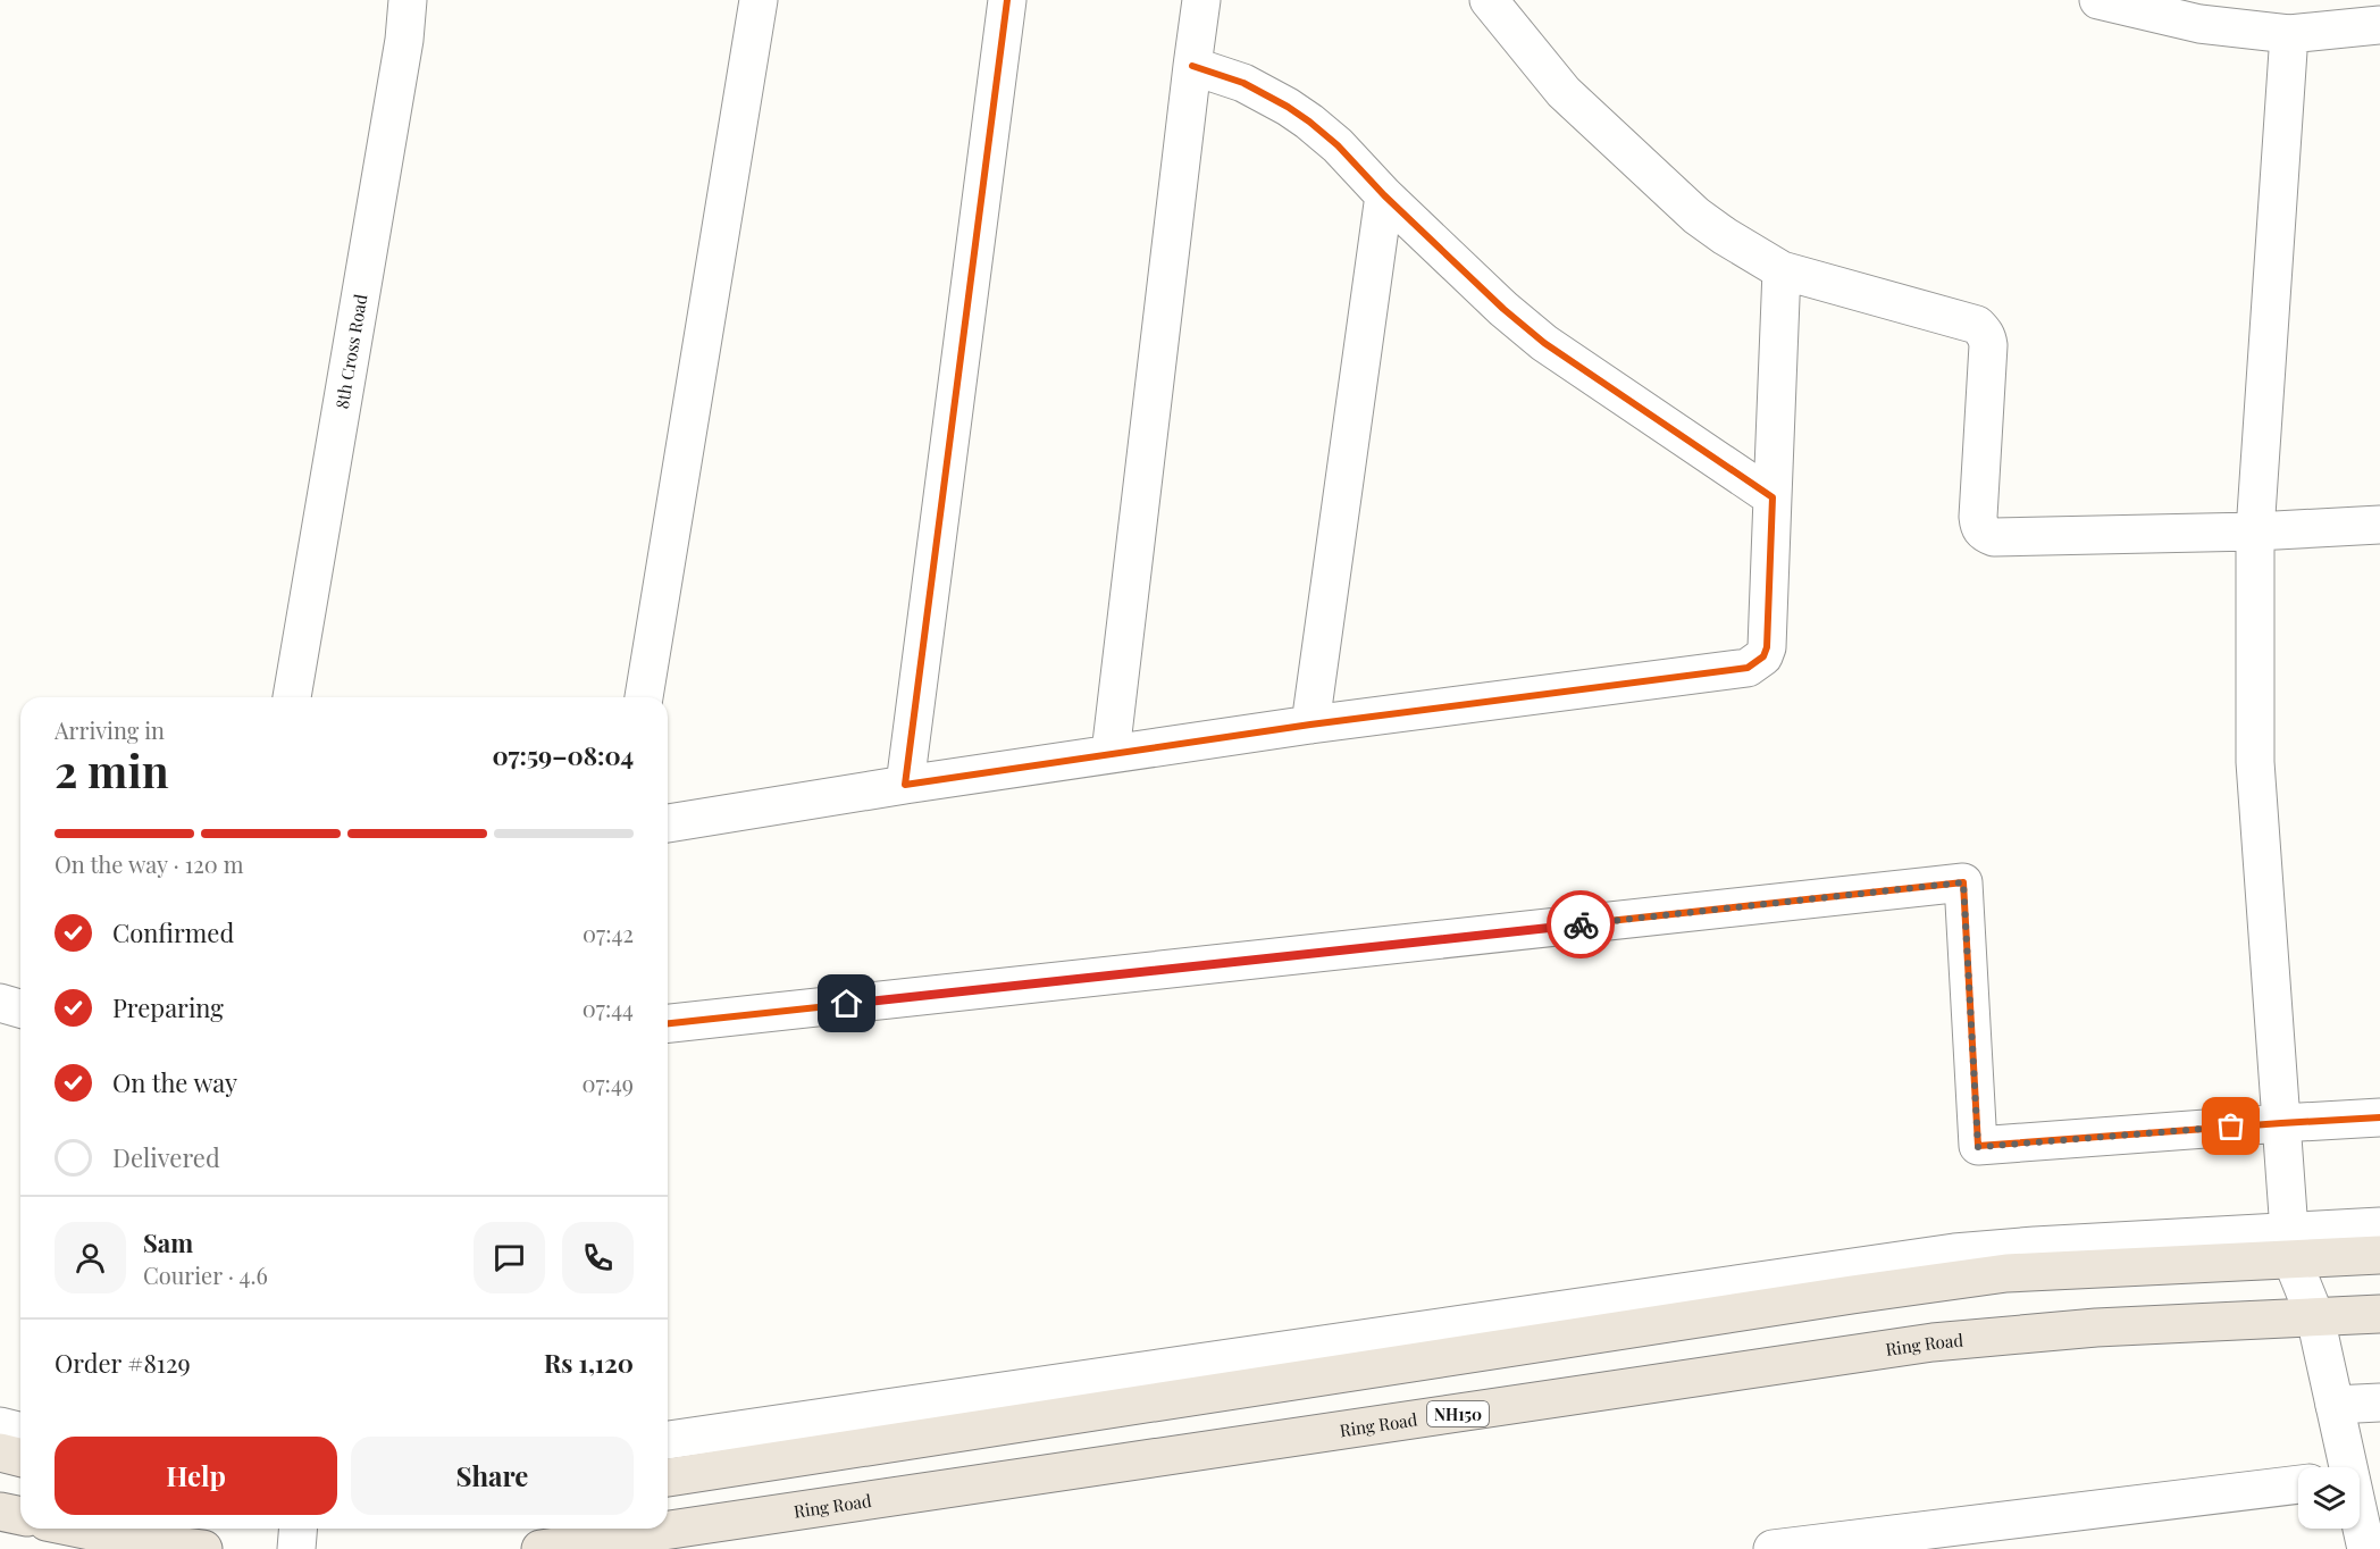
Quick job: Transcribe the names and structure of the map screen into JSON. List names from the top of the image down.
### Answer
{
  "streets": {
    "highway": ["Ring Road", "NH150"],
    "street": ["8th Cross Road"]
  },
  "page": {
    "heading": ["2 min", "Arriving in", "07:59–08:04"],
    "panel": [
      "Sam",
      "Courier · 4.6",
      "Order #8129",
      "Rs 1,120"
    ],
    "bar": "On the way · 120 m",
    "list": [
      ["Confirmed", "07:42"],
      ["Preparing", "07:44"],
      ["On the way", "07:49"],
      "Delivered"
    ],
    "buttons": ["Help", "Share"]
  }
}
